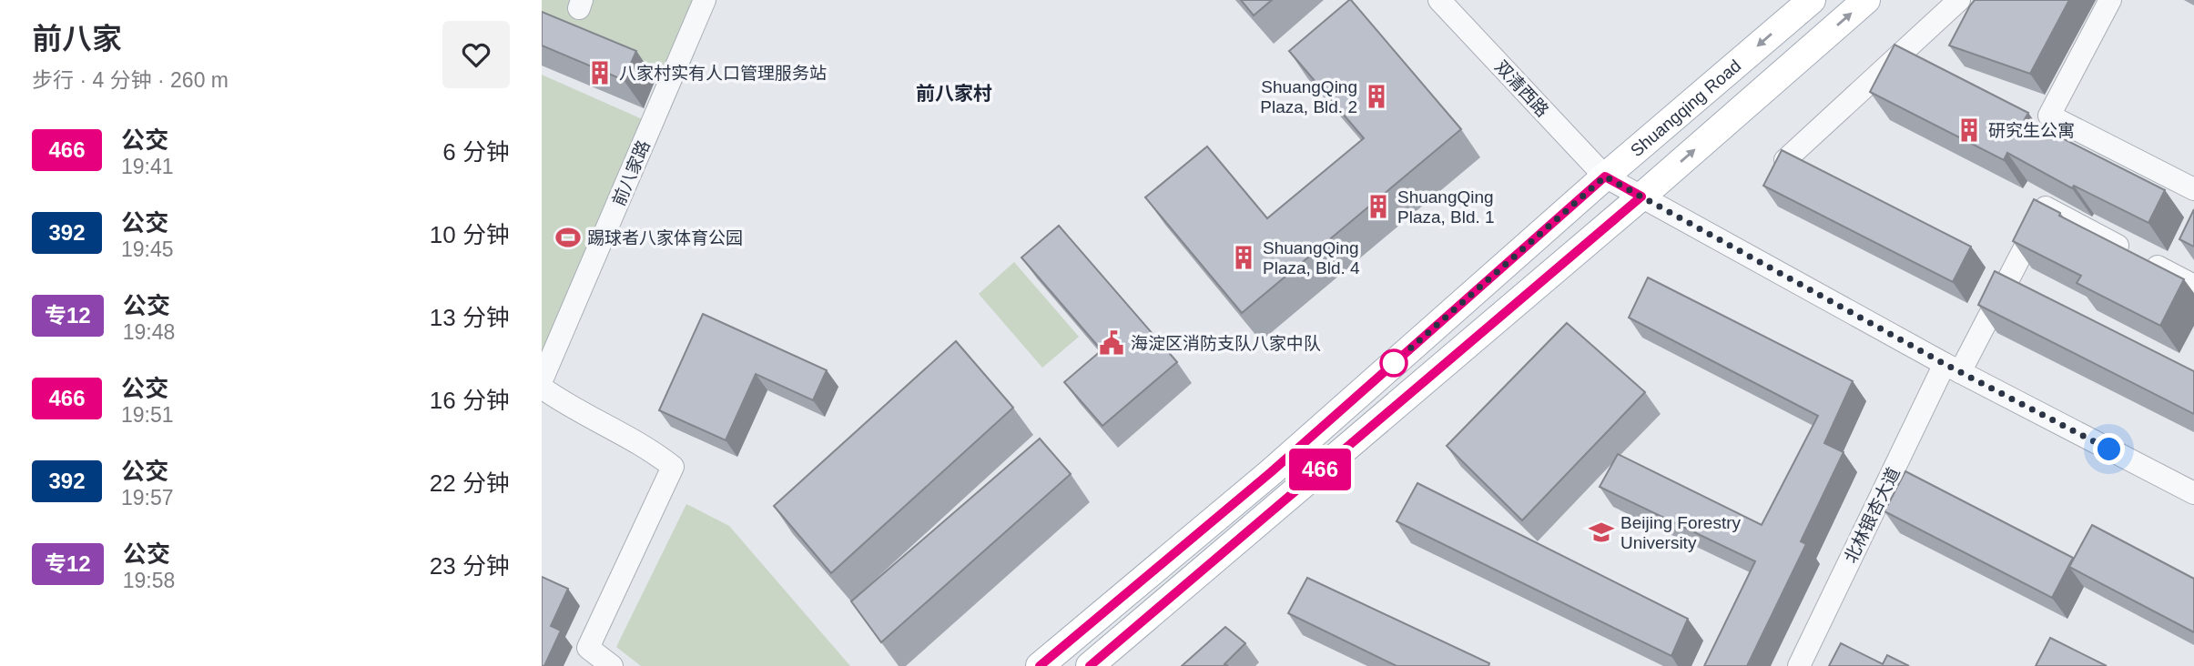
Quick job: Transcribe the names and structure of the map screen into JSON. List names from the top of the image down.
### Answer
{
  "streets": {
    "main road": ["Shuangqing Road"],
    "street": ["双清西路", "前八家路", "北林银杏大道"]
  },
  "crossings": [
    ["双清西路", "Shuangqing Road"],
    ["双清西路", "北林银杏大道"]
  ],
  "districts": ["前八家村"],
  "places": {
    "building": [
      "八家村实有人口管理服务站",
      "ShuangQing Plaza, Bld. 2",
      "研究生公寓",
      "ShuangQing Plaza, Bld. 1",
      "ShuangQing Plaza, Bld. 4"
    ],
    "sports": ["踢球者八家体育公园"],
    "public building": ["海淀区消防支队八家中队"],
    "school or university": ["Beijing Forestry University"]
  },
  "lines": ["bus line 466"],
  "page": {
    "heading": ["前八家", "步行 · 4 分钟 · 260 m"],
    "on_map": "466",
    "list": [
      {
        "mark": "466",
        "name": "公交",
        "note": "19:41",
        "value": "6 分钟"
      },
      {
        "mark": "392",
        "name": "公交",
        "note": "19:45",
        "value": "10 分钟"
      },
      {
        "mark": "专12",
        "name": "公交",
        "note": "19:48",
        "value": "13 分钟"
      },
      {
        "mark": "466",
        "name": "公交",
        "note": "19:51",
        "value": "16 分钟"
      },
      {
        "mark": "392",
        "name": "公交",
        "note": "19:57",
        "value": "22 分钟"
      },
      {
        "mark": "专12",
        "name": "公交",
        "note": "19:58",
        "value": "23 分钟"
      }
    ]
  }
}
